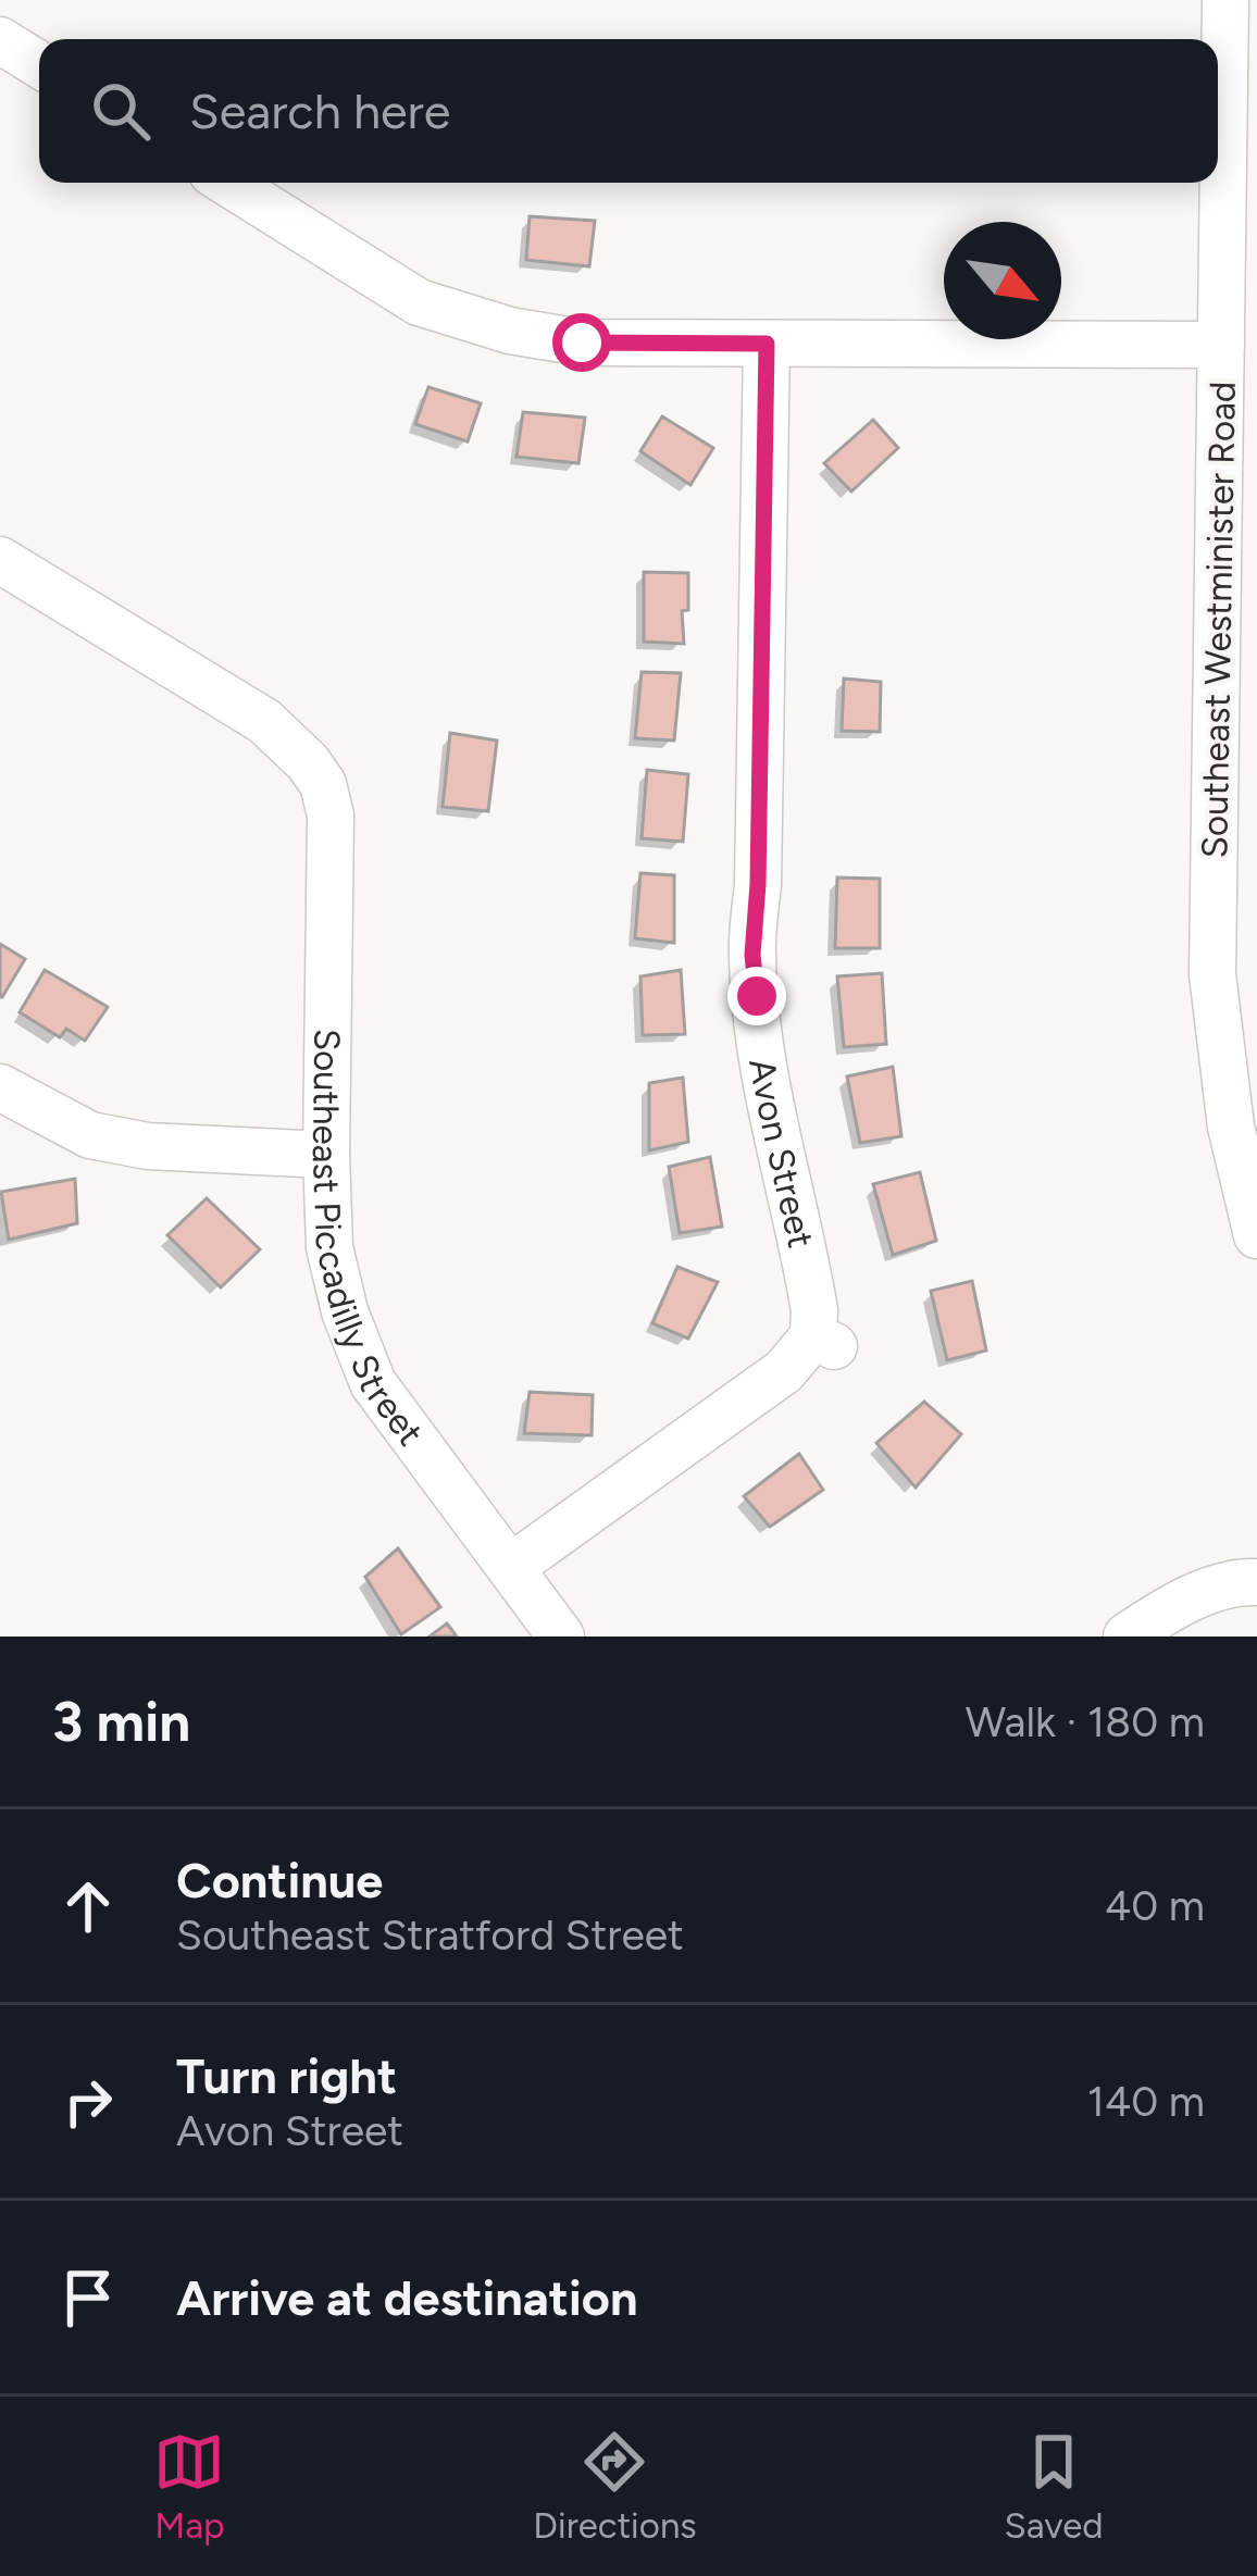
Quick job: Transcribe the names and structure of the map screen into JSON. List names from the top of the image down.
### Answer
{
  "streets": {
    "street": ["Southeast Westminister Road", "Avon Street", "Southeast Piccadilly Street"]
  },
  "crossings": [
    ["Avon Street", "Southeast Piccadilly Street"]
  ],
  "north": "bottom right",
  "page": {
    "search": "Search here",
    "heading": ["3 min", "Walk · 180 m"],
    "list": [
      ["Continue", "Southeast Stratford Street", "40 m"],
      ["Turn right", "Avon Street", "140 m"],
      "Arrive at destination"
    ],
    "nav": ["Map", "Directions", "Saved"]
  }
}
